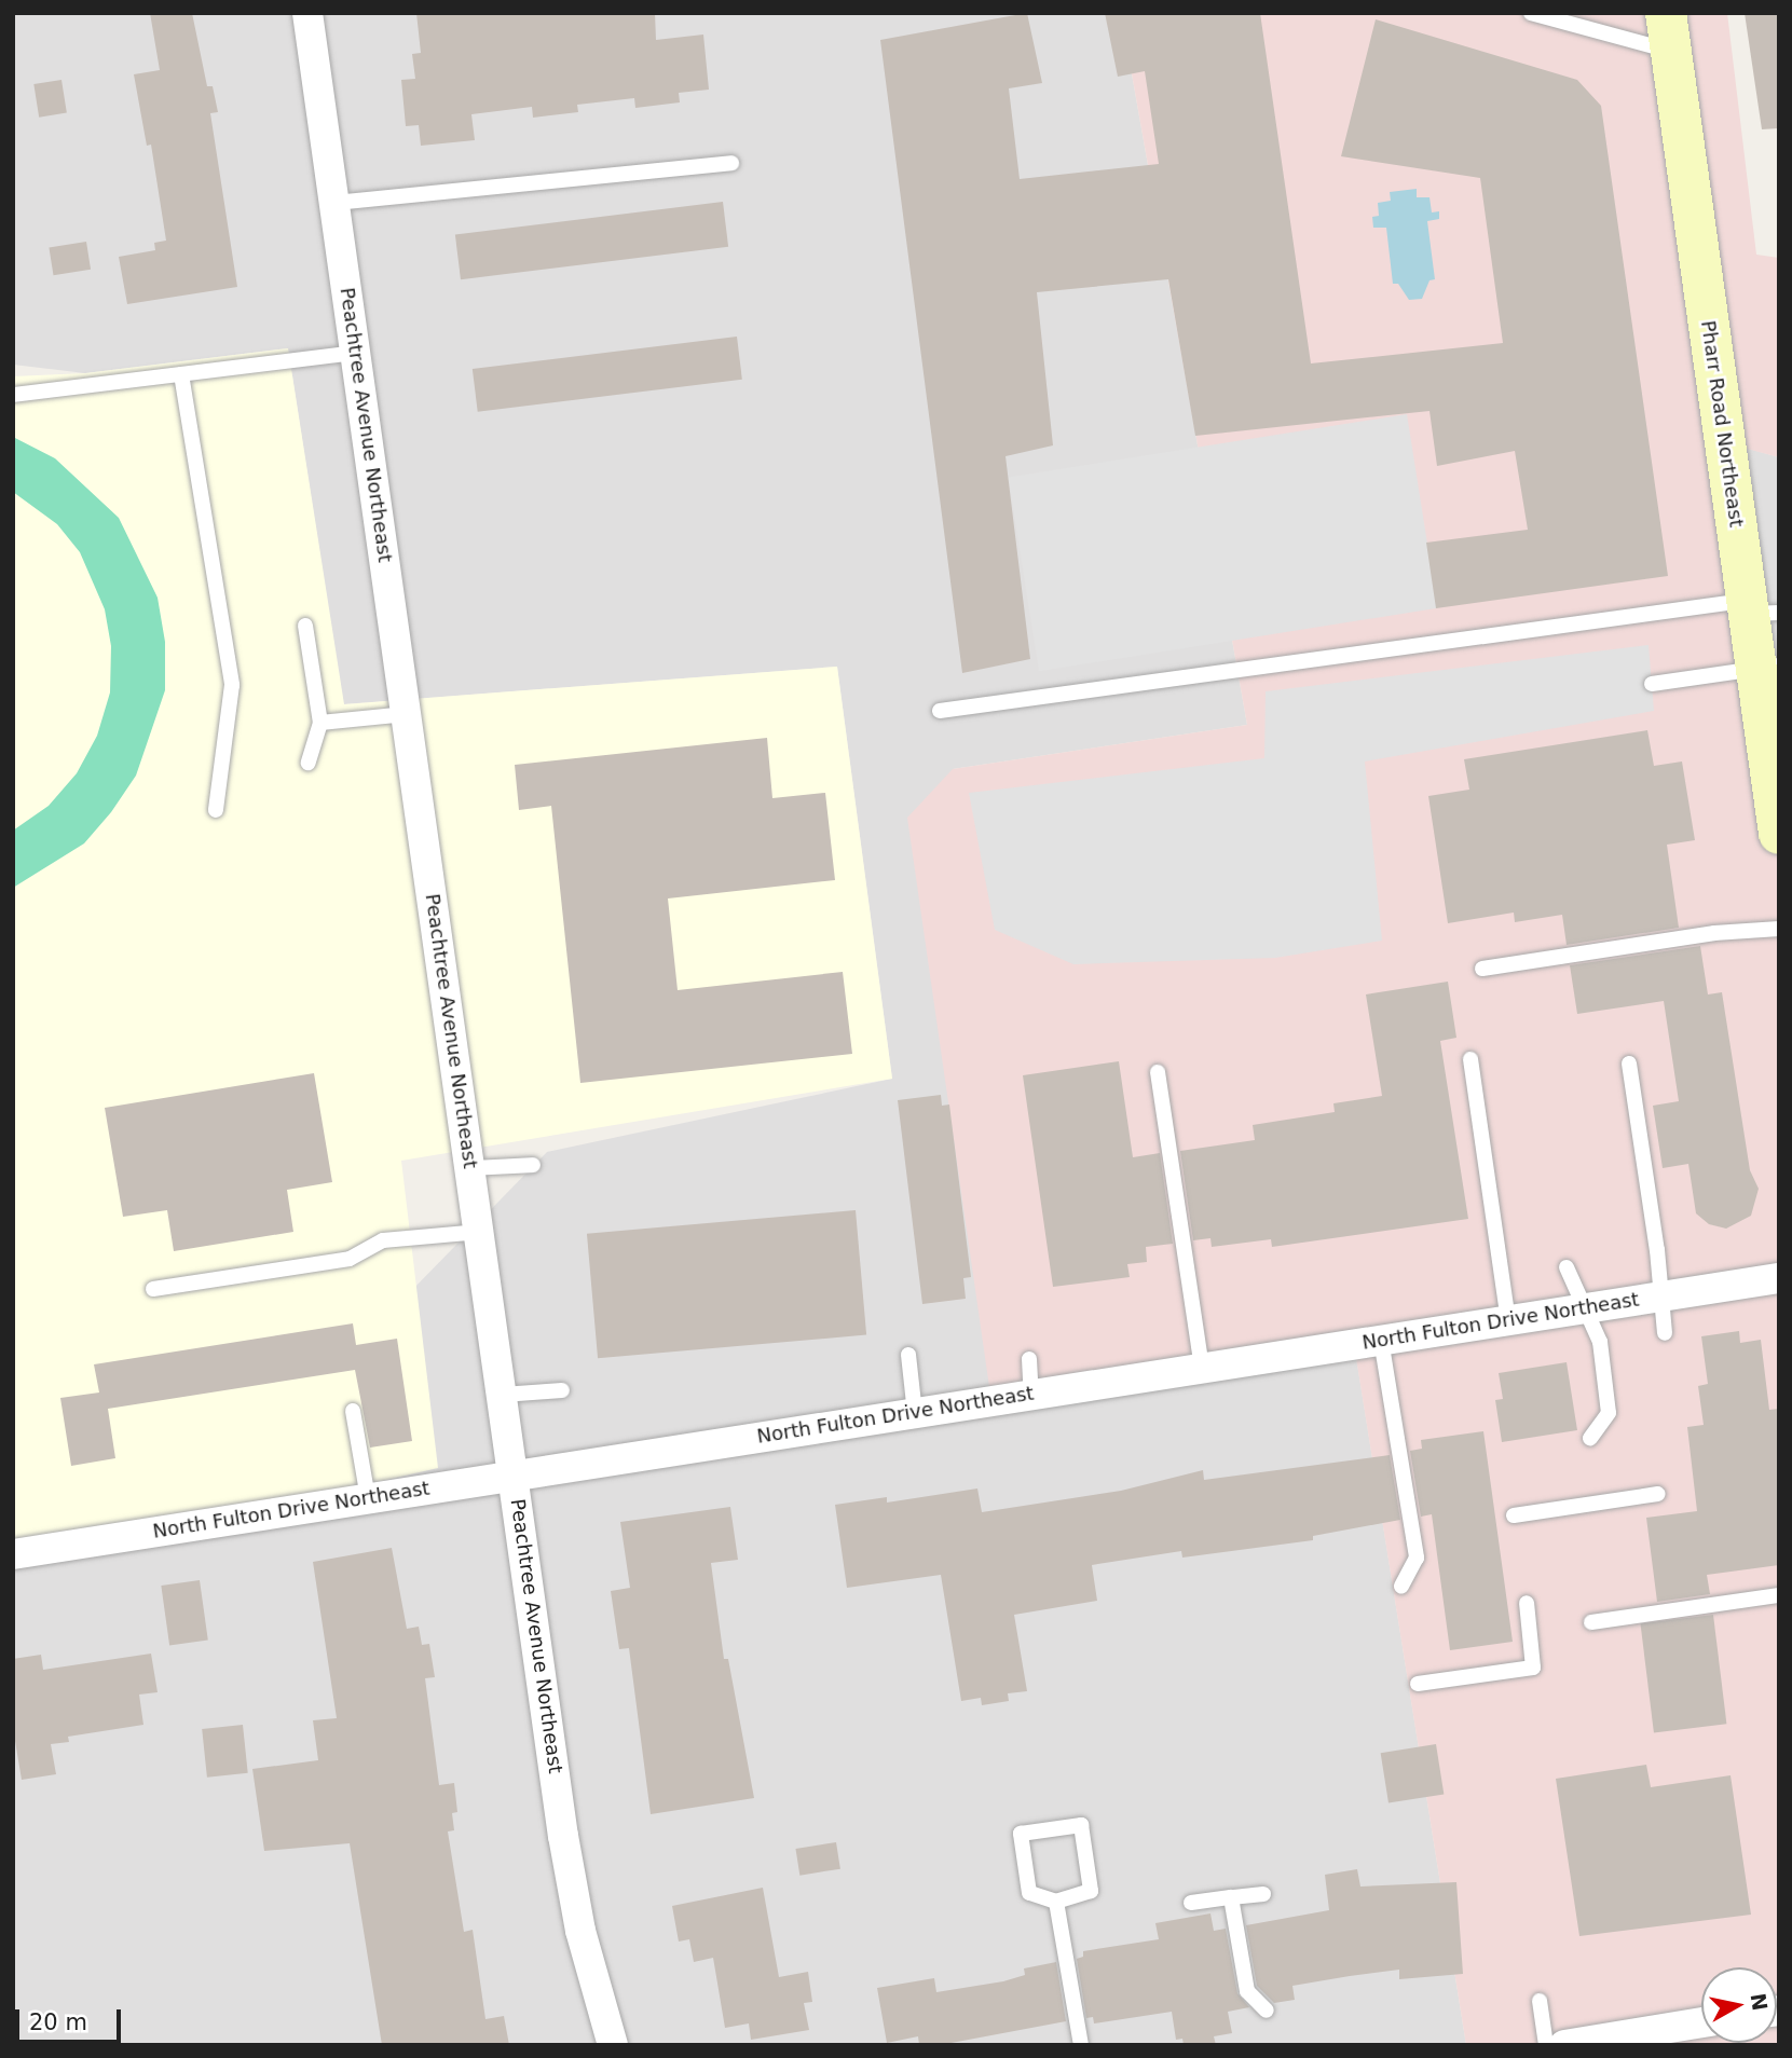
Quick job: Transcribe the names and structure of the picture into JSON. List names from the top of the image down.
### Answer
{
  "streets": {
    "street": ["Pharr Road Northeast", "Peachtree Avenue Northeast", "North Fulton Drive Northeast"]
  },
  "crossings": [
    ["Peachtree Avenue Northeast", "North Fulton Drive Northeast"]
  ],
  "scale_bar": "20 m",
  "north": "right"
}
